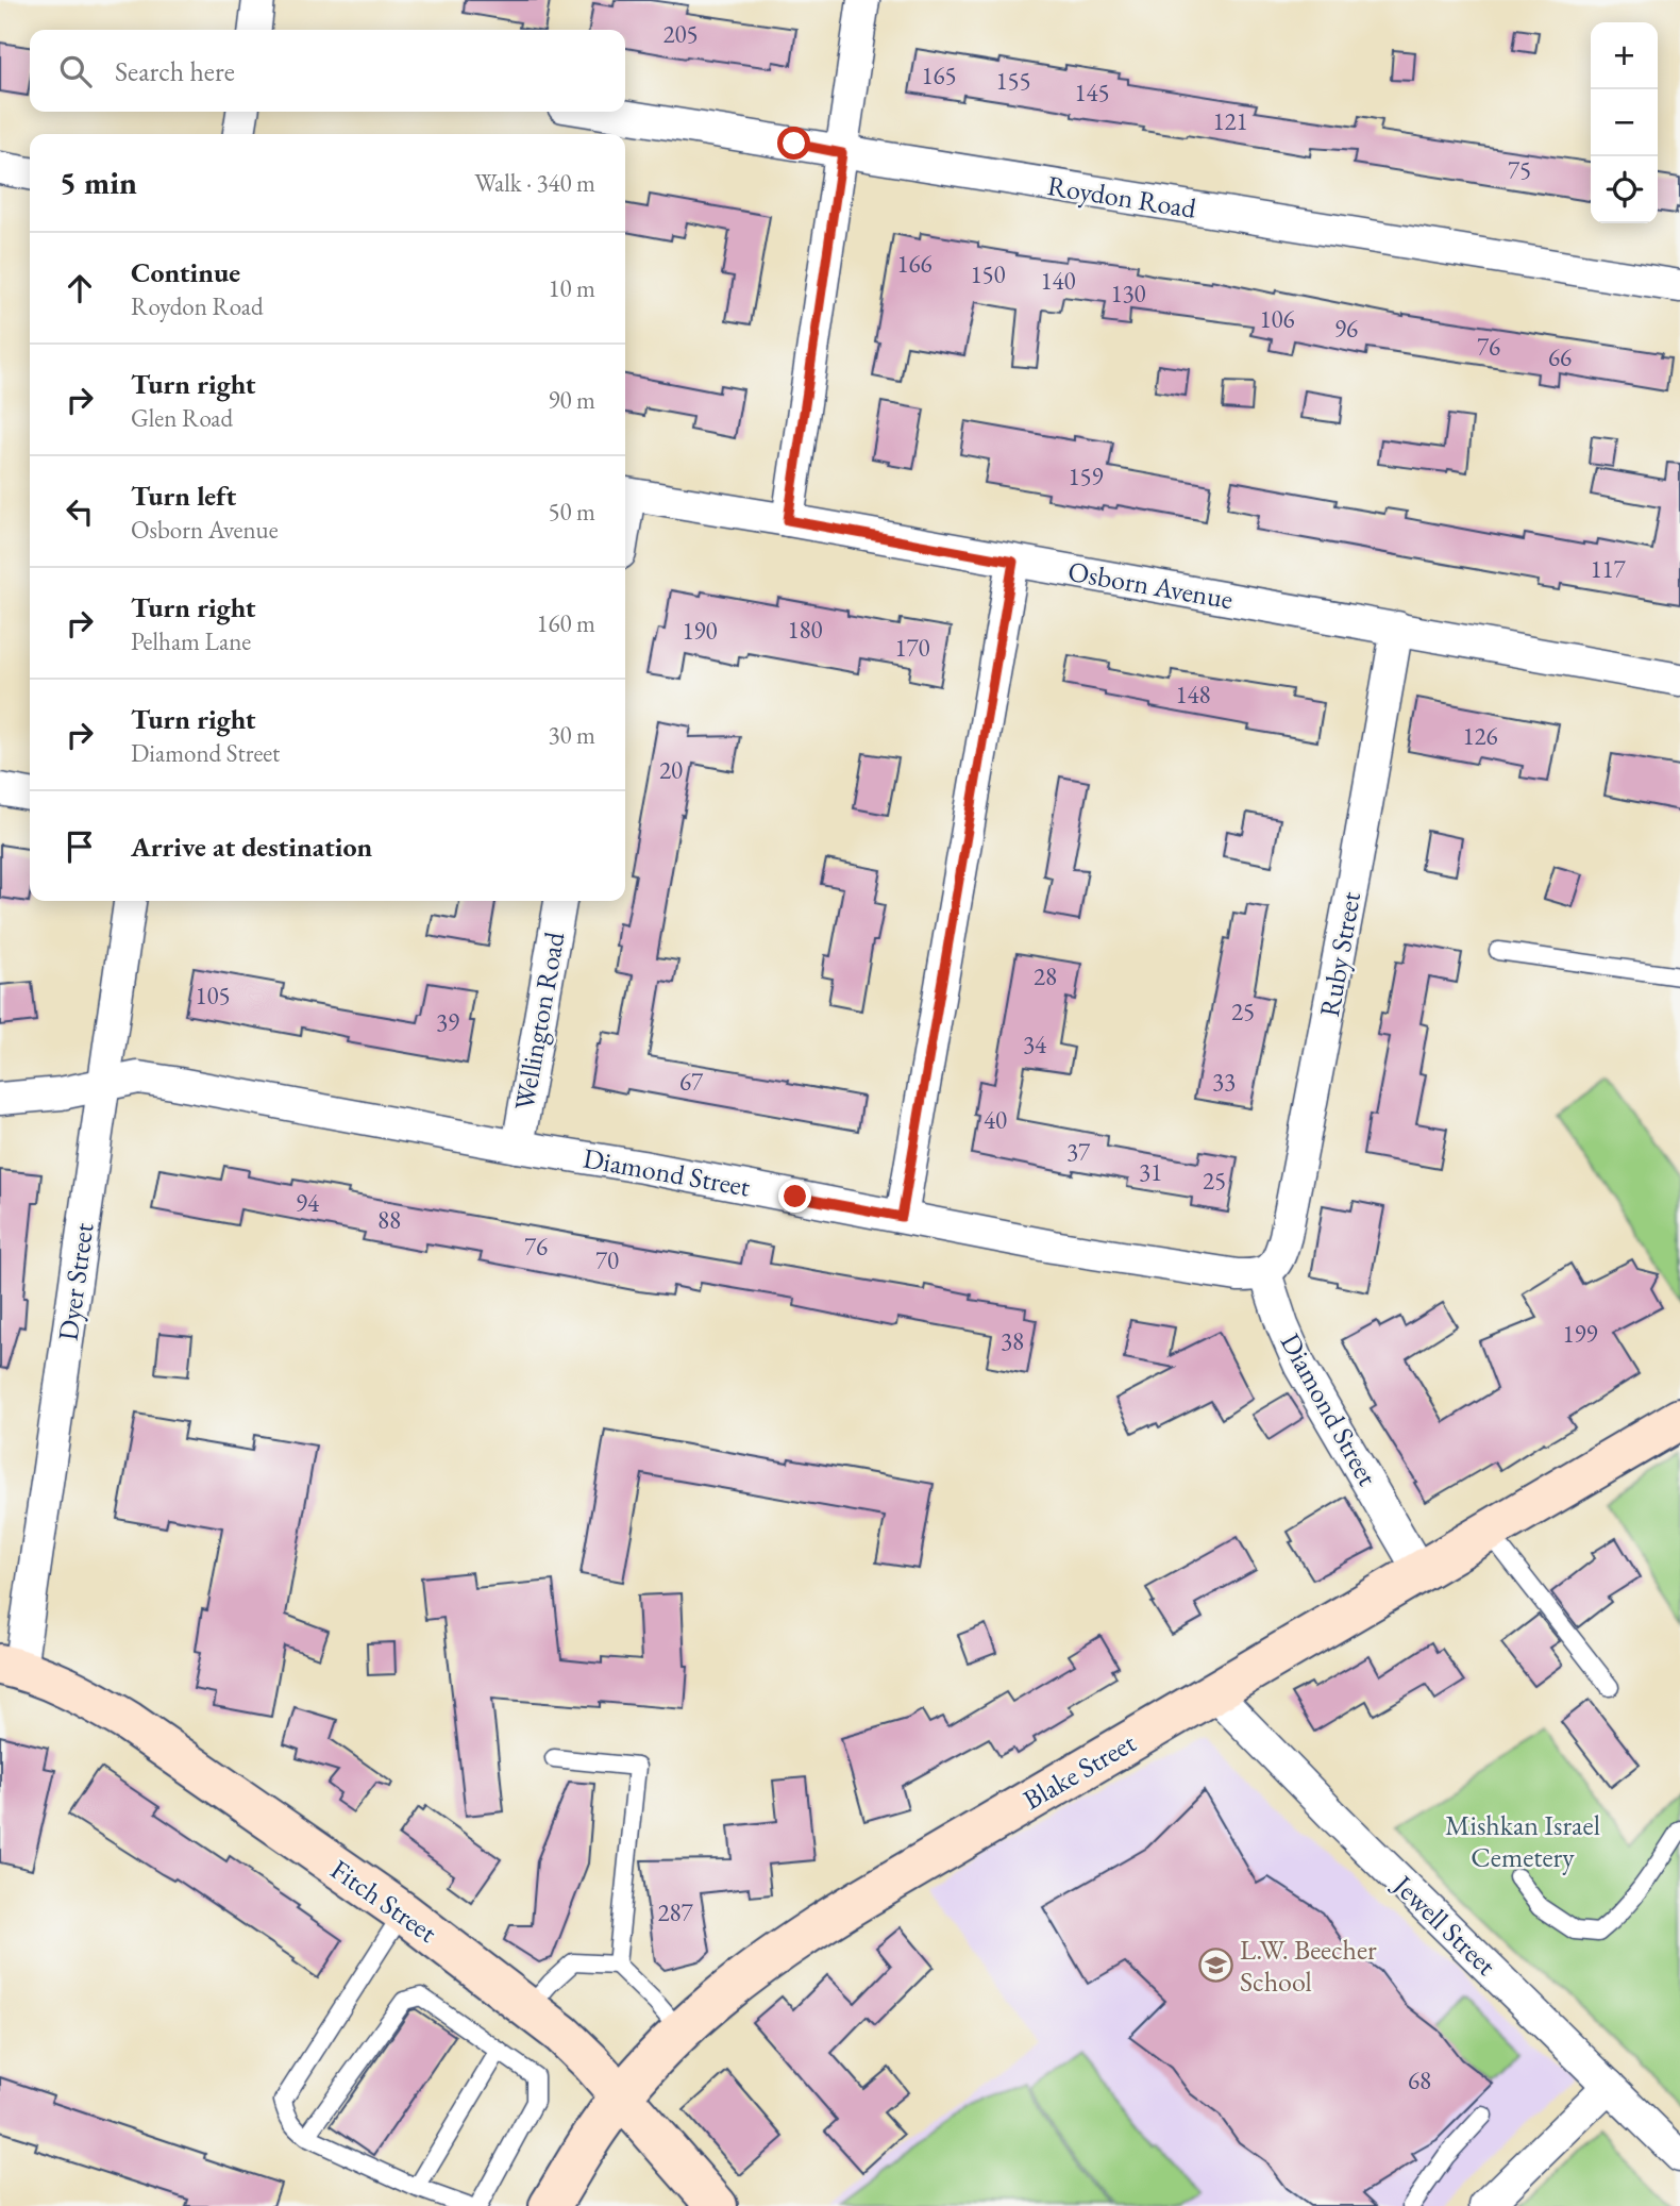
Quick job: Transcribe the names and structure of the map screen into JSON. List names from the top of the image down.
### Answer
{
  "streets": {
    "street": [
      "Roydon Road",
      "Osborn Avenue",
      "Ruby Street",
      "Wellington Road",
      "Diamond Street",
      "Dyer Street",
      "Blake Street",
      "Fitch Street",
      "Jewell Street"
    ]
  },
  "crossings": [
    ["Osborn Avenue", "Ruby Street"],
    ["Ruby Street", "Diamond Street"],
    ["Wellington Road", "Diamond Street"],
    ["Diamond Street", "Dyer Street"],
    ["Diamond Street", "Blake Street"],
    ["Dyer Street", "Fitch Street"],
    ["Blake Street", "Fitch Street"],
    ["Blake Street", "Jewell Street"]
  ],
  "parks": ["Mishkan Israel Cemetery"],
  "places": {
    "school or university": ["L.W. Beecher School"]
  },
  "house_numbers": [
    "205",
    "165",
    "155",
    "145",
    "121",
    "75",
    "166",
    "150",
    "140",
    "130",
    "106",
    "96",
    "76",
    "66",
    "159",
    "117",
    "180",
    "190",
    "170",
    "148",
    "126",
    "20",
    "28",
    "105",
    "25",
    "39",
    "34",
    "67",
    "33",
    "40",
    "37",
    "31",
    "25",
    "94",
    "88",
    "76",
    "70",
    "199",
    "38",
    "287",
    "68"
  ],
  "page": {
    "map_buttons": ["+", "−"],
    "search": "Search here",
    "heading": ["5 min", "Walk · 340 m"],
    "list": [
      ["Continue", "Roydon Road", "10 m"],
      ["Turn right", "Glen Road", "90 m"],
      ["Turn left", "Osborn Avenue", "50 m"],
      ["Turn right", "Pelham Lane", "160 m"],
      ["Turn right", "Diamond Street", "30 m"],
      "Arrive at destination"
    ]
  }
}
